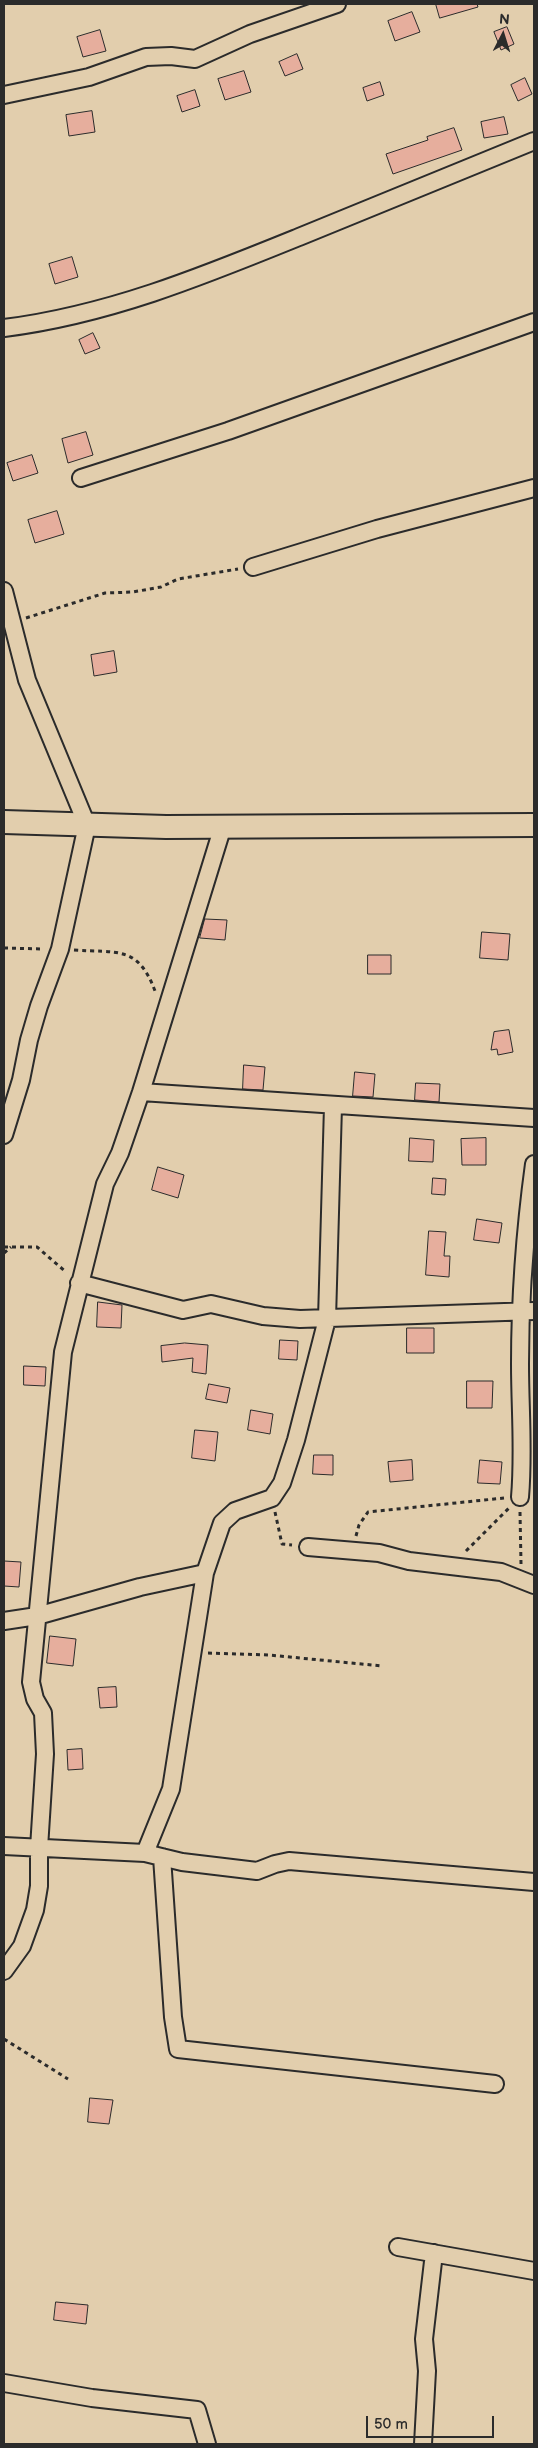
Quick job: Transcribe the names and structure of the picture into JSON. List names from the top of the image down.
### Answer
{
  "scale_bar": "50 m",
  "north": "top"
}
